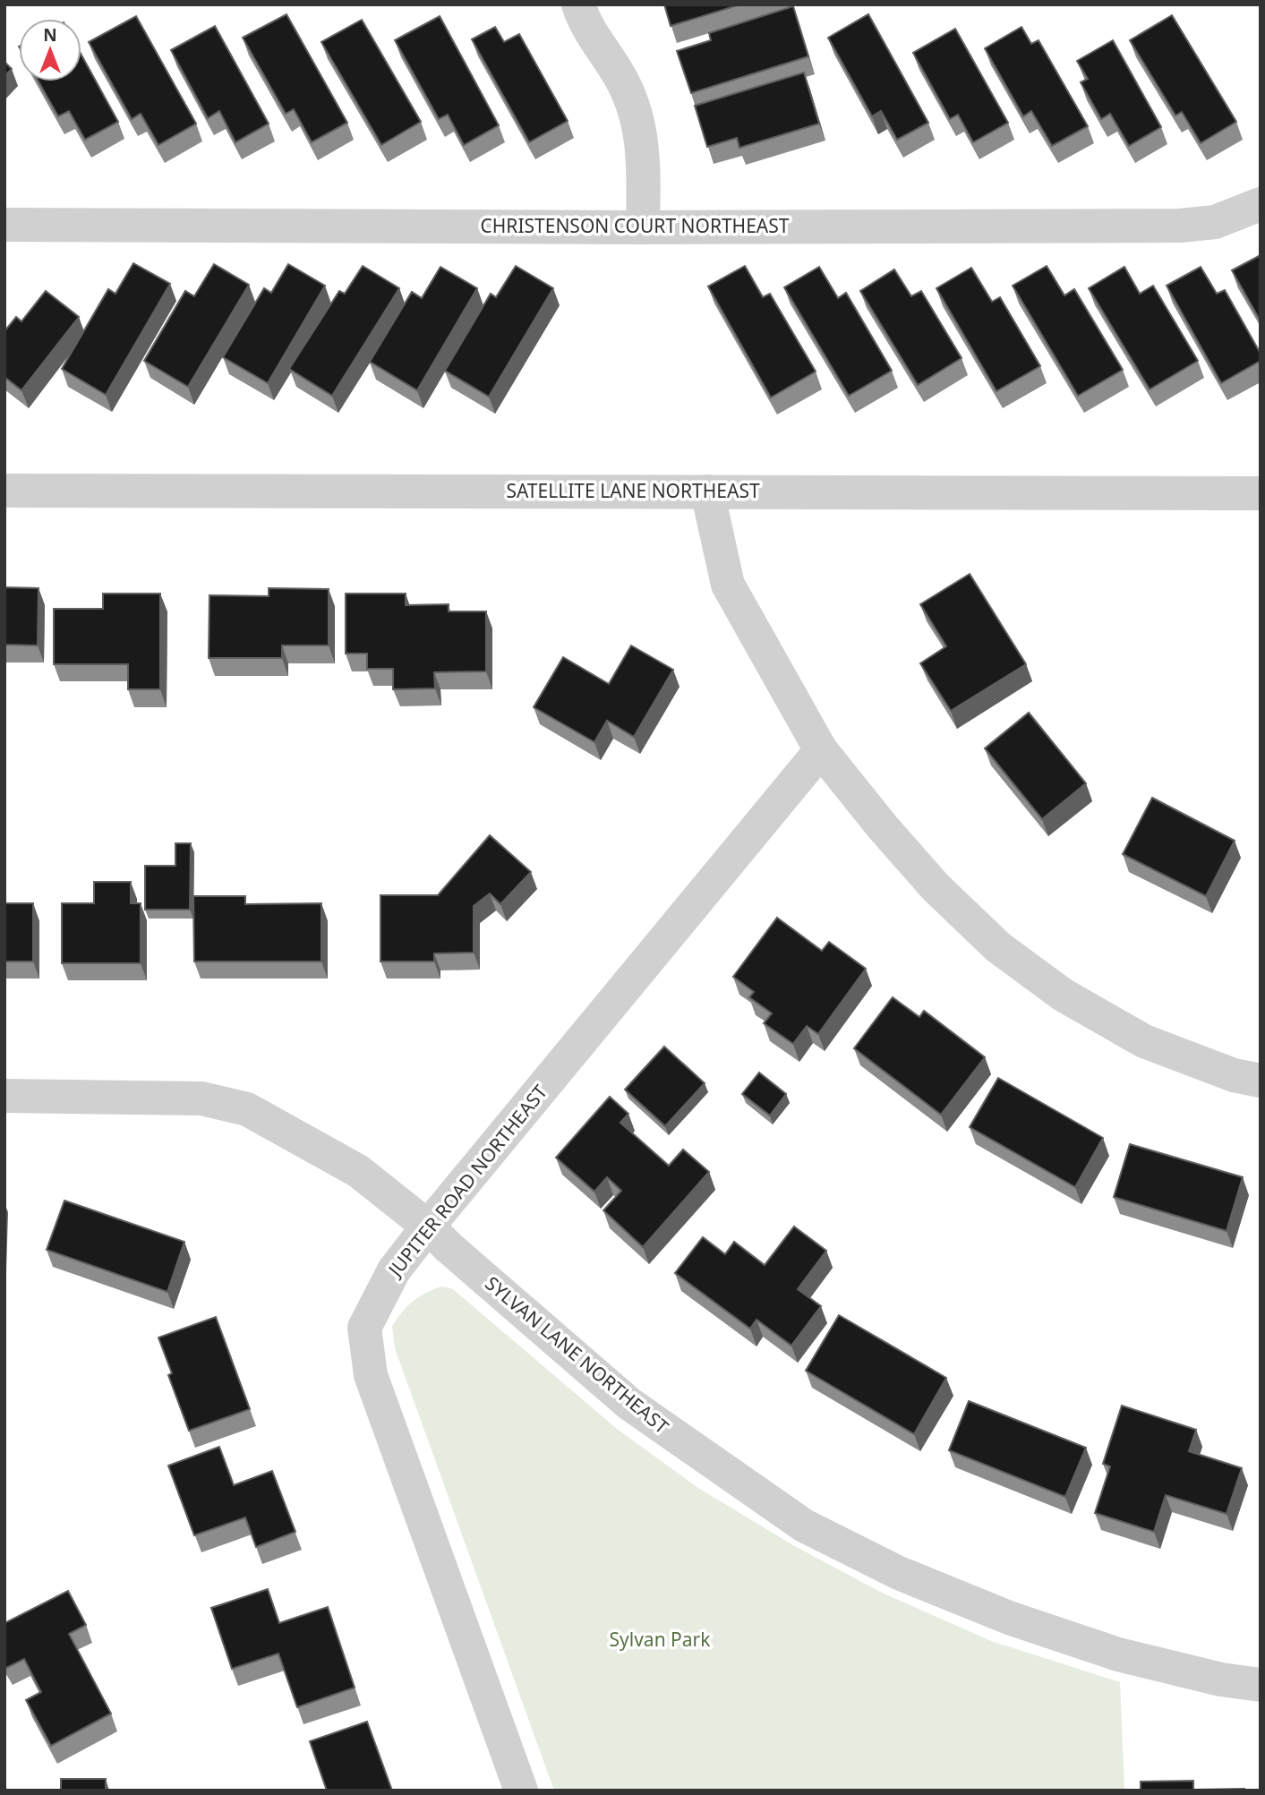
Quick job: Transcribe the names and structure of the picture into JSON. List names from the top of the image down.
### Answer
{
  "streets": {
    "street": [
      "CHRISTENSON COURT NORTHEAST",
      "SATELLITE LANE NORTHEAST",
      "JUPITER ROAD NORTHEAST",
      "SYLVAN LANE NORTHEAST"
    ]
  },
  "crossings": [
    ["JUPITER ROAD NORTHEAST", "SYLVAN LANE NORTHEAST"]
  ],
  "parks": ["Sylvan Park"],
  "north": "top"
}
